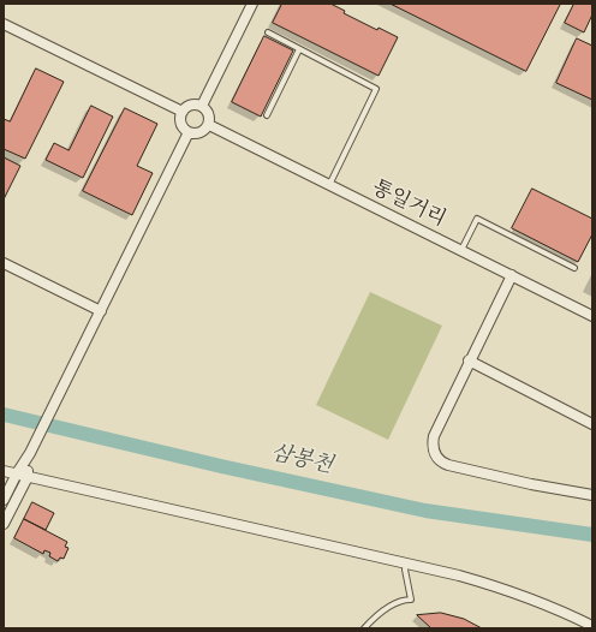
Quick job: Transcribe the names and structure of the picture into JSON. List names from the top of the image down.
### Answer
{
  "streets": {
    "street": ["통일거리"]
  },
  "water": ["삼봉천"]
}
